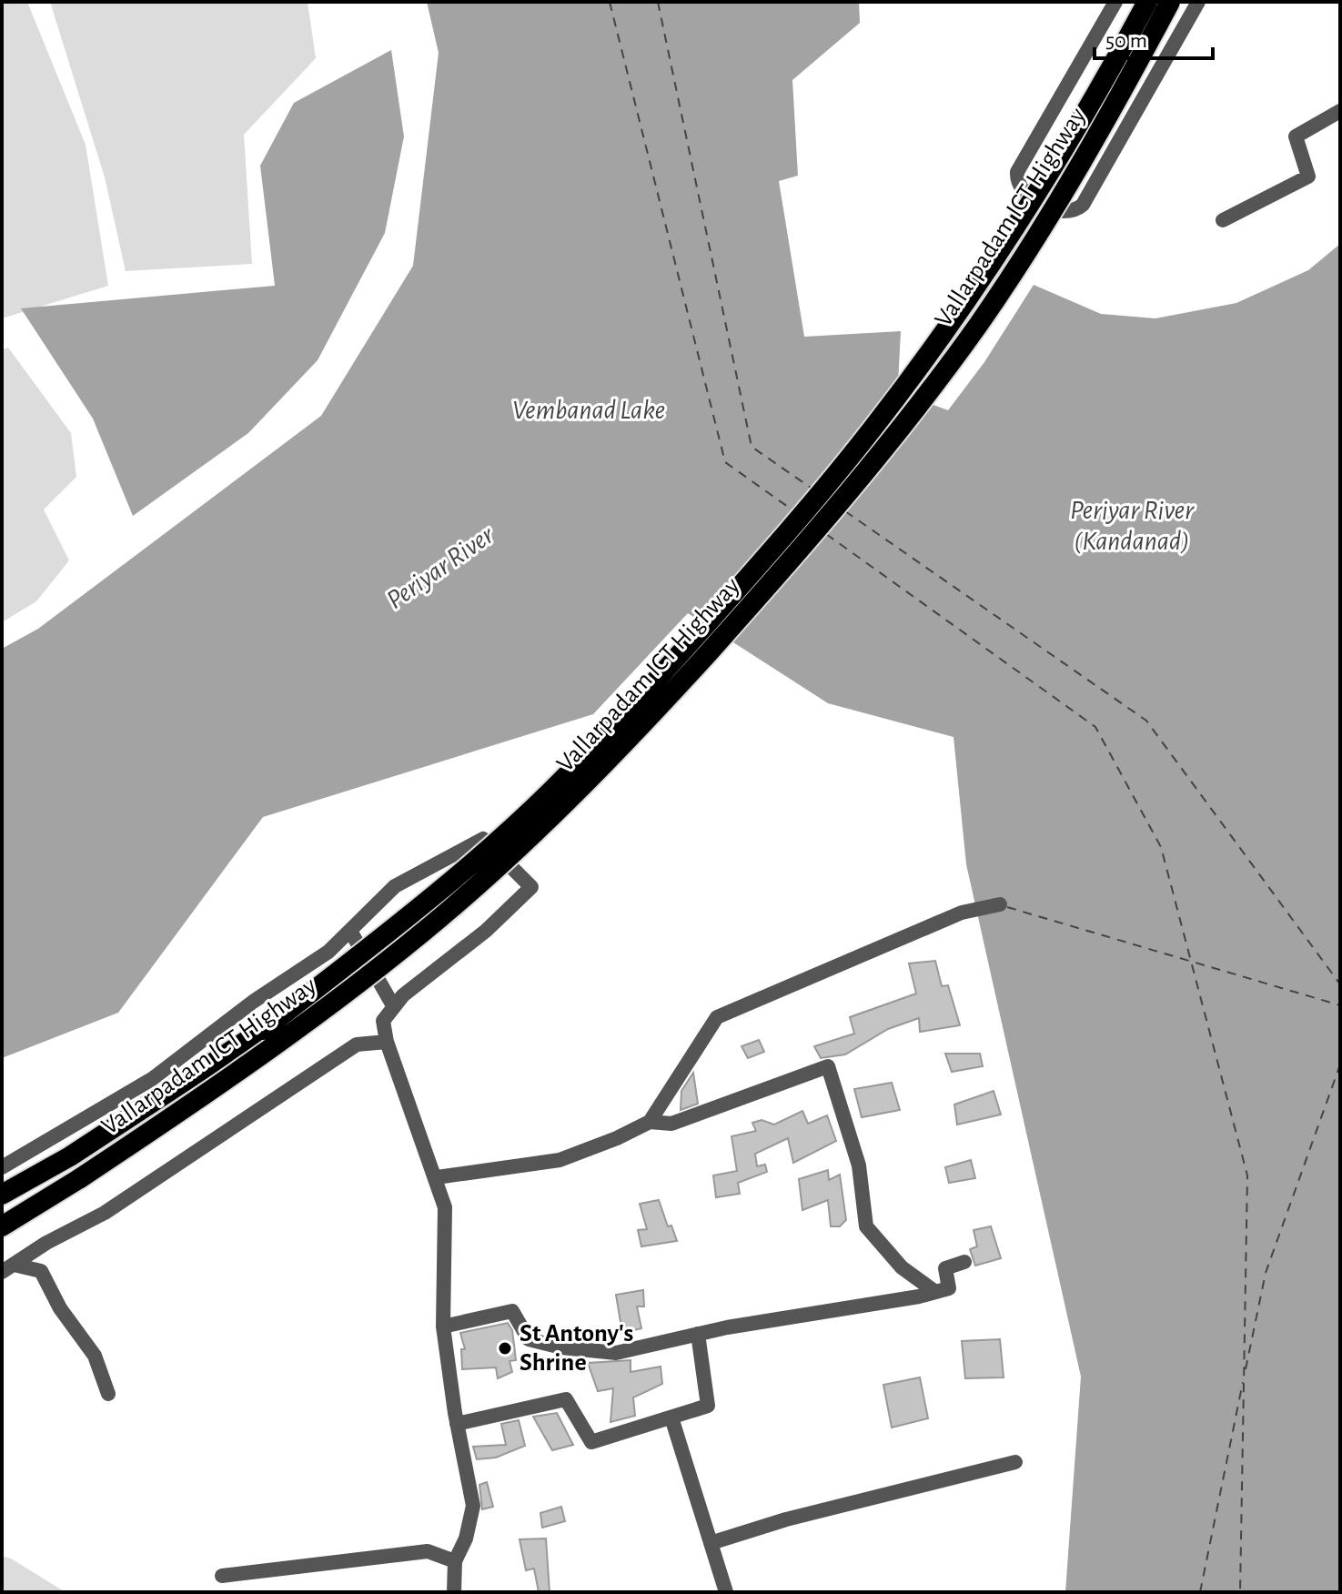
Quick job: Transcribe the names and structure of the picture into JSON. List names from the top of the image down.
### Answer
{
  "streets": {
    "highway": ["Vallarpadam ICT Highway"]
  },
  "water": ["Vembanad Lake", "Periyar River (Kandanad)", "Periyar River"],
  "places": ["St Antony's Shrine"],
  "scale_bar": "50 m"
}
